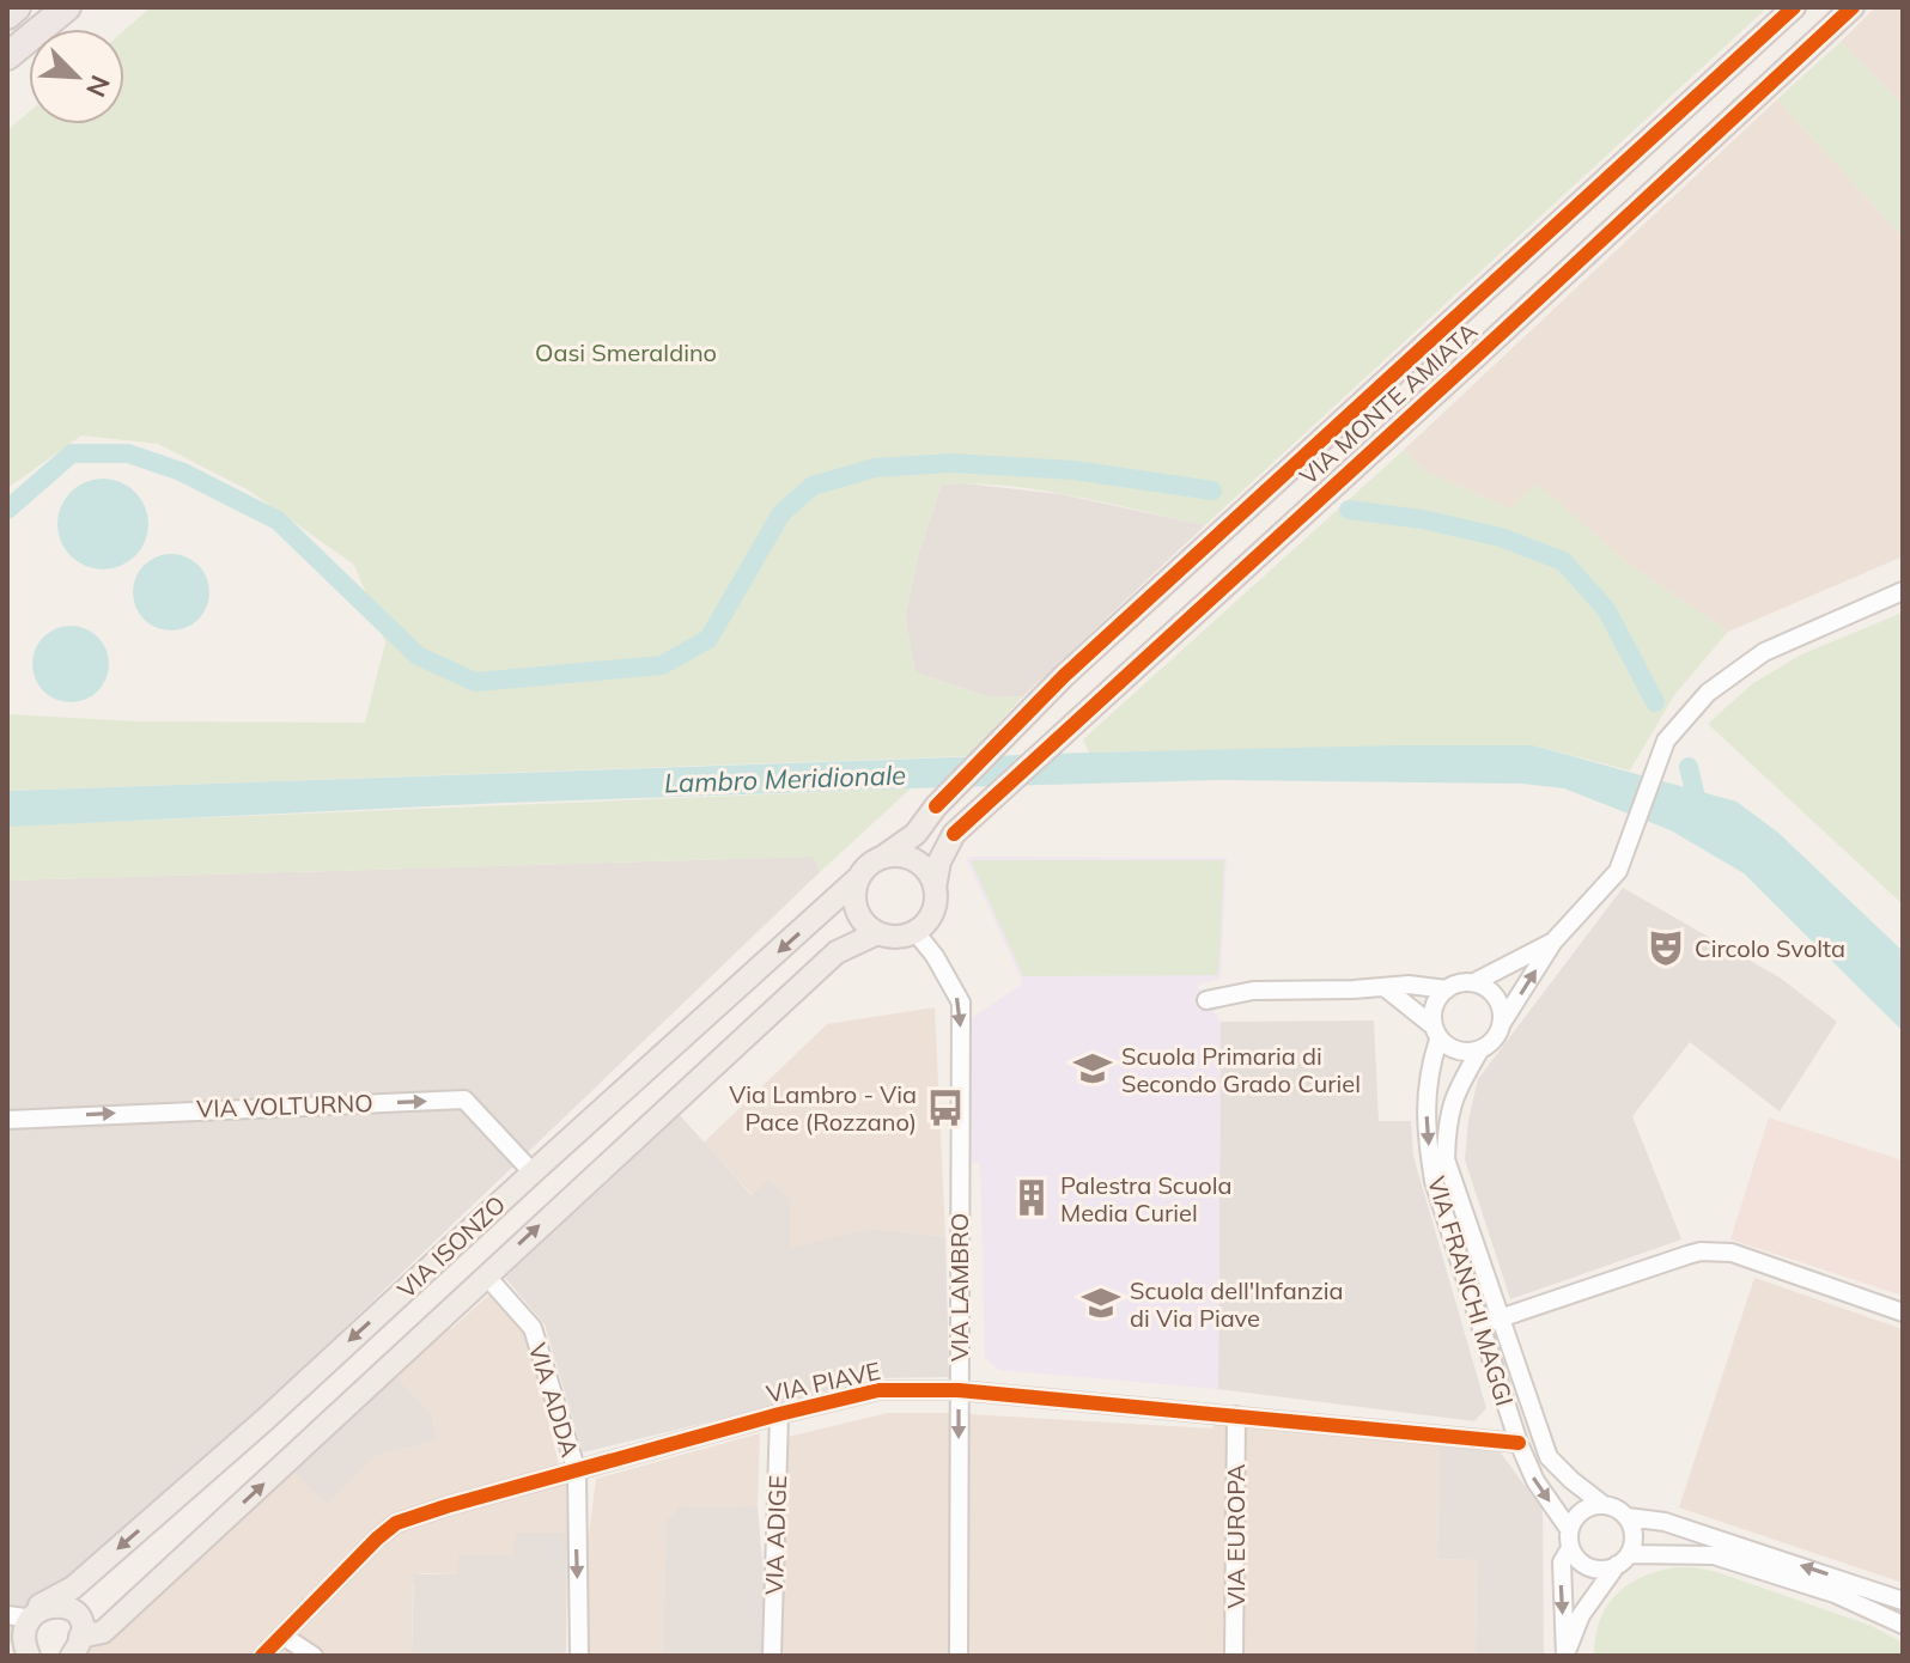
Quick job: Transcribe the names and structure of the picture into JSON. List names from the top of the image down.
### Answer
{
  "streets": {
    "main road": ["VIA MONTE AMIATA", "VIA ISONZO"],
    "street": [
      "VIA VOLTURNO",
      "VIA LAMBRO",
      "VIA FRANCHI MAGGI",
      "VIA PIAVE",
      "VIA ADDA",
      "VIA ADIGE",
      "VIA EUROPA"
    ]
  },
  "crossings": [
    ["VIA MONTE AMIATA", "VIA ISONZO"],
    ["VIA MONTE AMIATA", "VIA LAMBRO"],
    ["VIA VOLTURNO", "VIA ISONZO"],
    ["VIA ISONZO", "VIA LAMBRO"],
    ["VIA ISONZO", "VIA ADDA"],
    ["VIA LAMBRO", "VIA PIAVE"],
    ["VIA FRANCHI MAGGI", "VIA PIAVE"],
    ["VIA PIAVE", "VIA ADDA"],
    ["VIA PIAVE", "VIA ADIGE"],
    ["VIA PIAVE", "VIA EUROPA"]
  ],
  "one_way": ["VIA VOLTURNO", "VIA LAMBRO", "VIA ADDA"],
  "water": ["Lambro Meridionale"],
  "parks": ["Oasi Smeraldino"],
  "places": {
    "theatre": ["Circolo Svolta"],
    "school or university": ["Scuola Primaria di Secondo Grado Curiel", "Scuola dell'Infanzia di Via Piave"],
    "bus stop": ["Via Lambro - Via Pace (Rozzano)"],
    "building": ["Palestra Scuola Media Curiel"]
  },
  "north": "bottom right"
}
